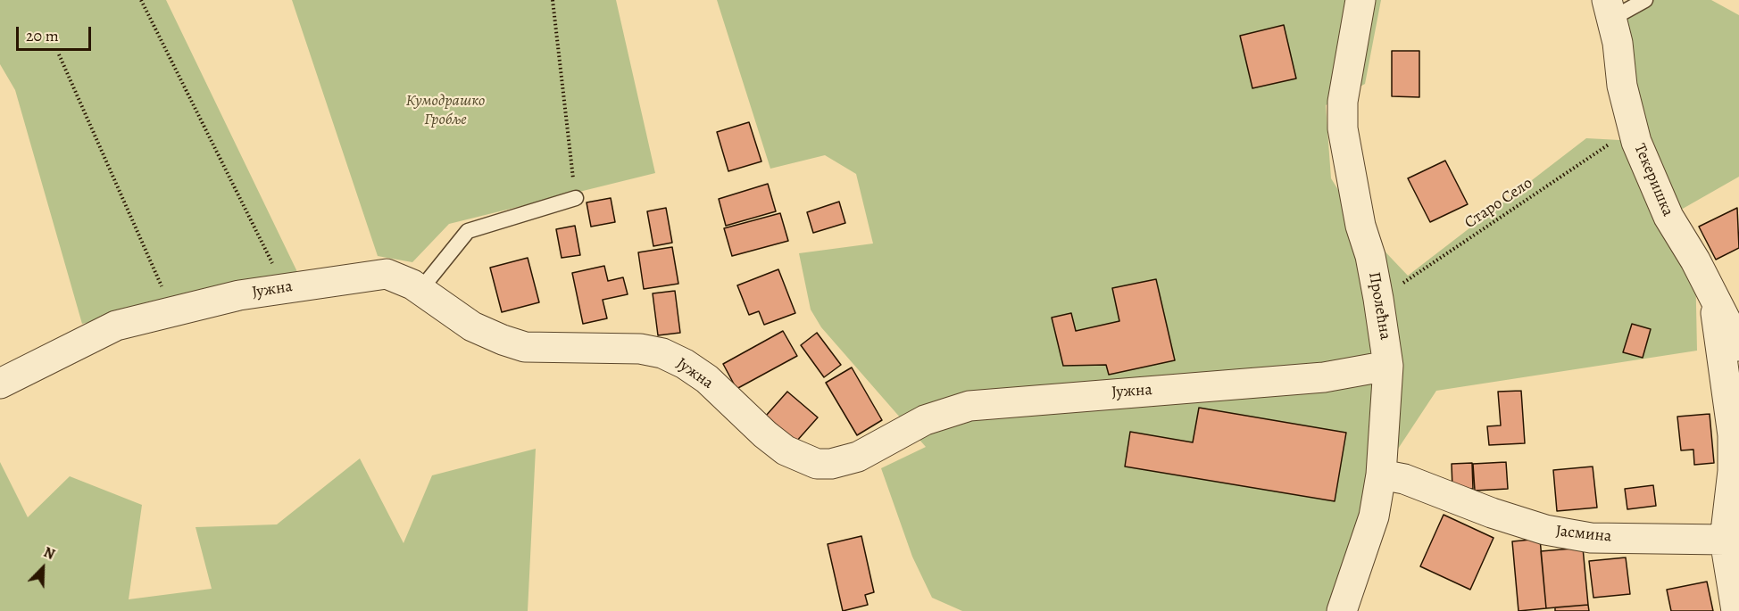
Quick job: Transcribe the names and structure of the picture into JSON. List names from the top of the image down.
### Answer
{
  "streets": {
    "street": [
      "Текеришка",
      "Јужна",
      "Пролећна",
      "Јасмина"
    ],
    "path": ["Старо Село"]
  },
  "crossings": [
    ["Текеришка", "Старо Село"],
    ["Старо Село", "Пролећна"],
    ["Јужна", "Пролећна"],
    ["Пролећна", "Јасмина"]
  ],
  "parks": ["Кумодрашко Гробље"],
  "scale_bar": "20 m",
  "north": "top right"
}
